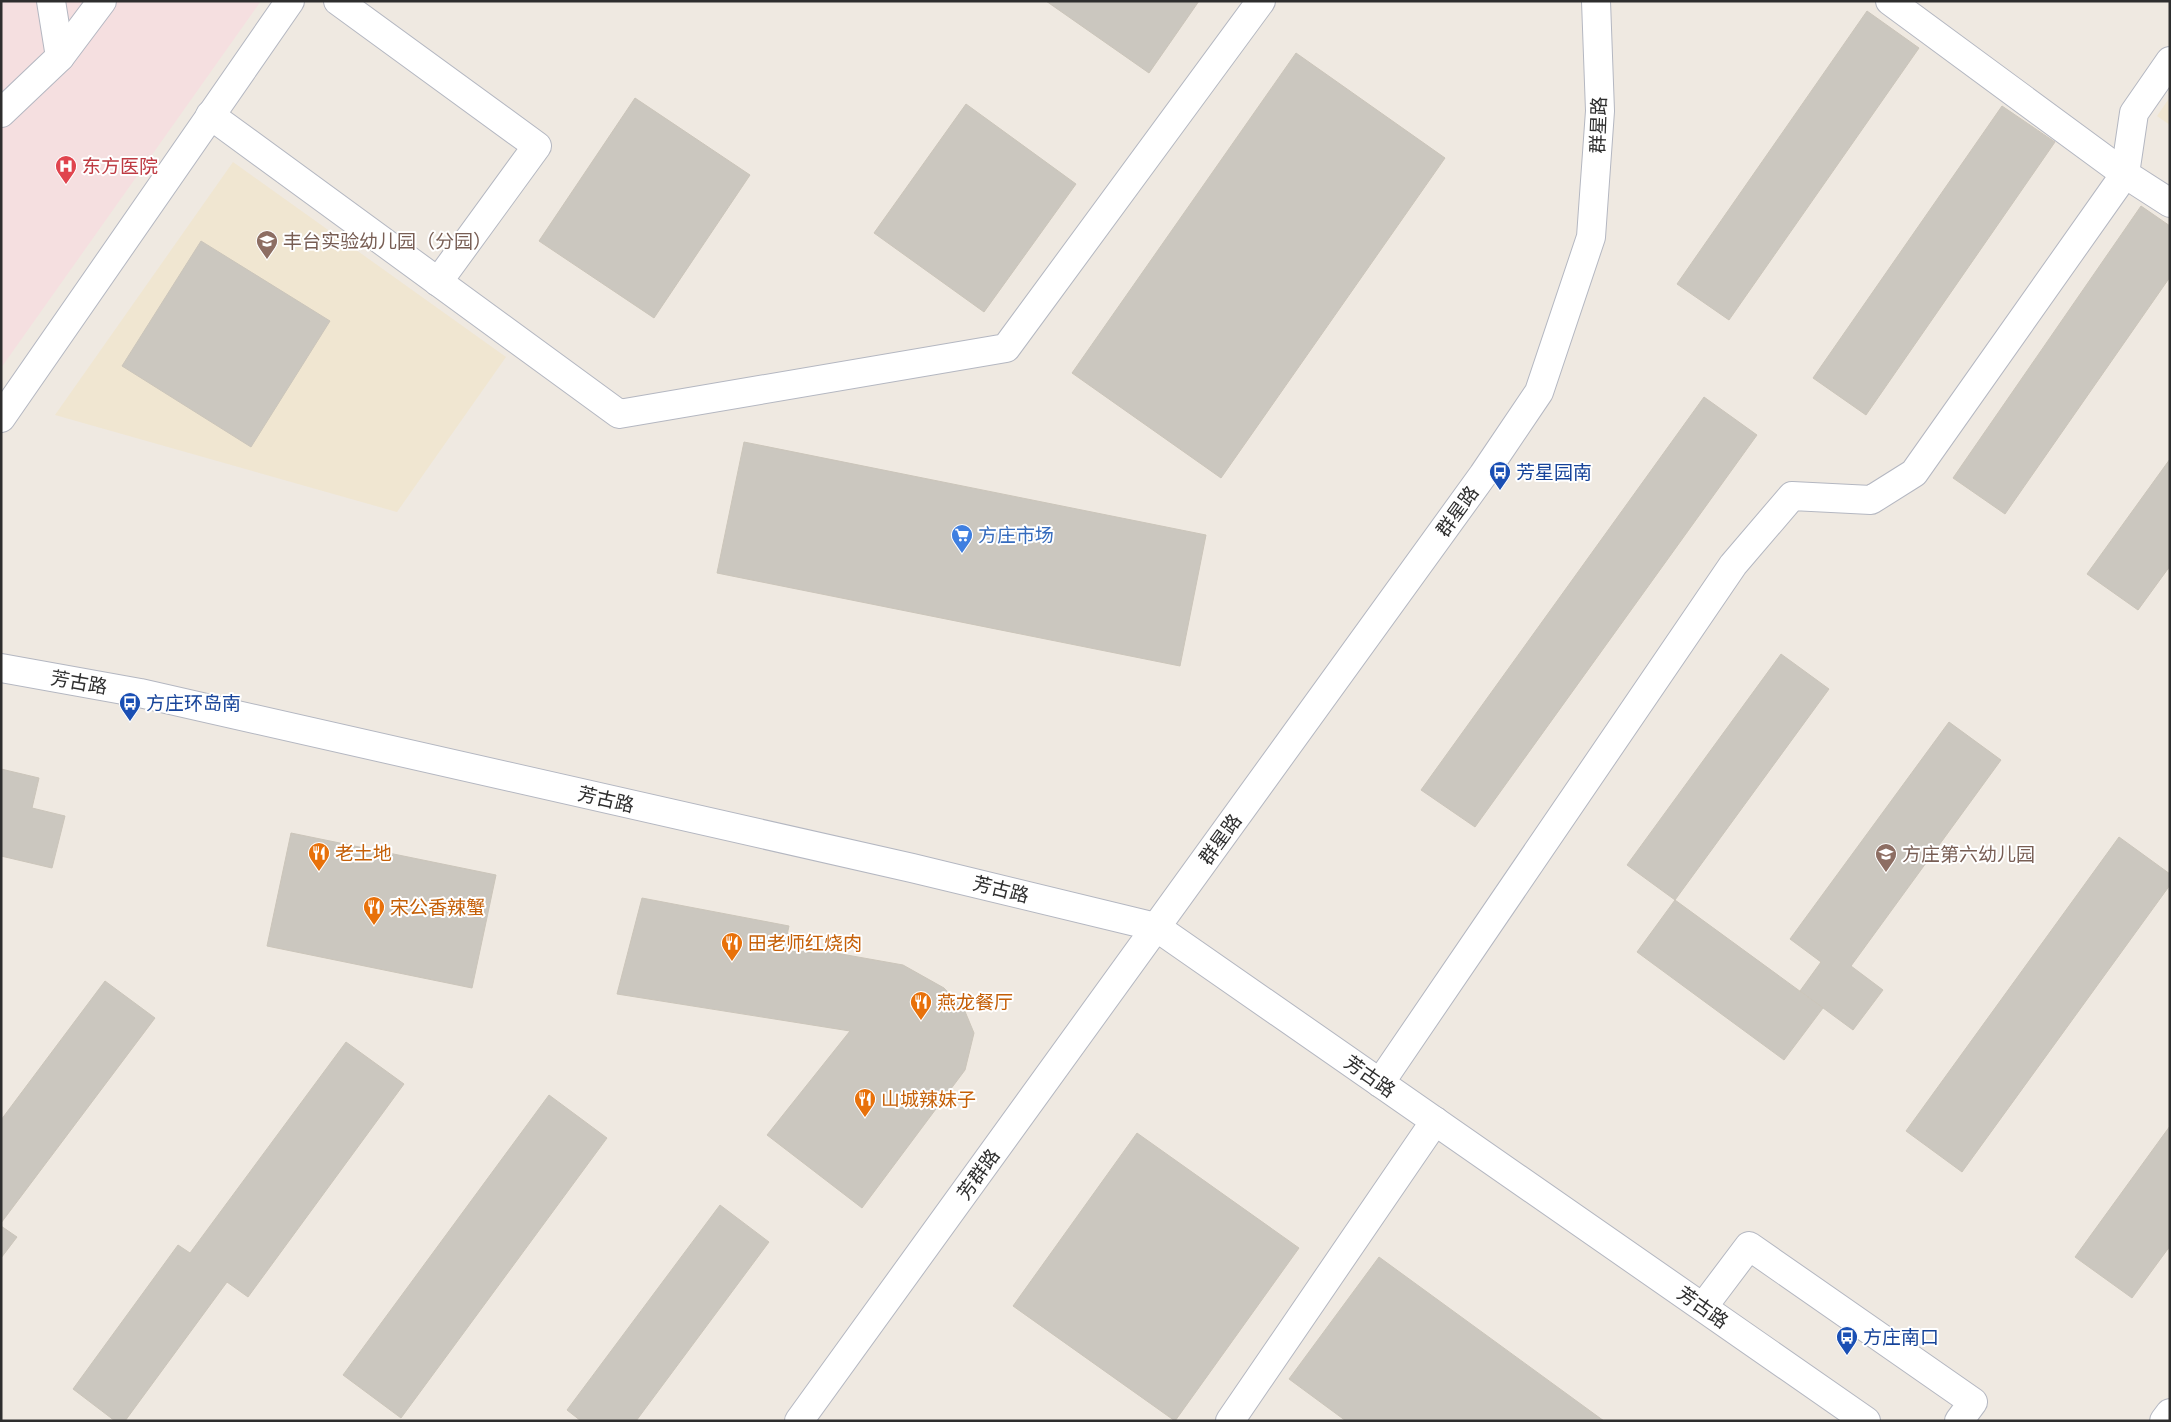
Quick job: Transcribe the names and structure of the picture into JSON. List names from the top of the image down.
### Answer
{
  "streets": {
    "street": ["群星路", "芳古路", "芳群路"]
  },
  "crossings": [
    ["群星路", "芳古路"],
    ["群星路", "芳群路"],
    ["芳古路", "芳群路"]
  ],
  "places": {
    "hospital": ["东方医院"],
    "school or university": ["丰台实验幼儿园（分园）", "方庄第六幼儿园"],
    "bus stop": ["芳星园南", "方庄环岛南", "方庄南口"],
    "supermarket": ["方庄市场"],
    "restaurant": [
      "老土地",
      "宋公香辣蟹",
      "田老师红烧肉",
      "燕龙餐厅",
      "山城辣妹子"
    ]
  }
}
